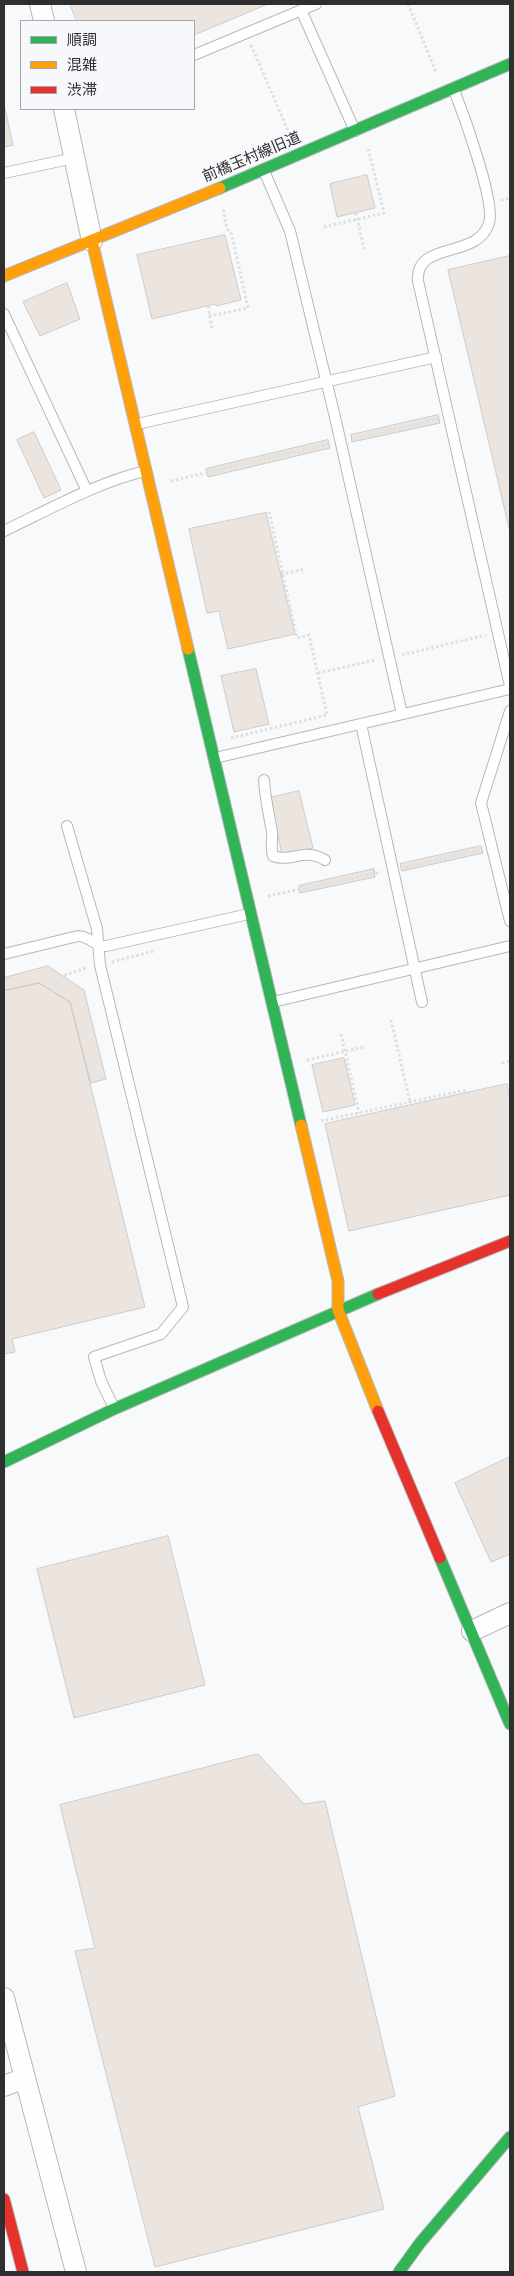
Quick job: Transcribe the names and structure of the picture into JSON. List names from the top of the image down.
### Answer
{
  "streets": {
    "main road": ["前橋玉村線旧道"]
  },
  "legend": ["順調", "混雑", "渋滞"]
}
